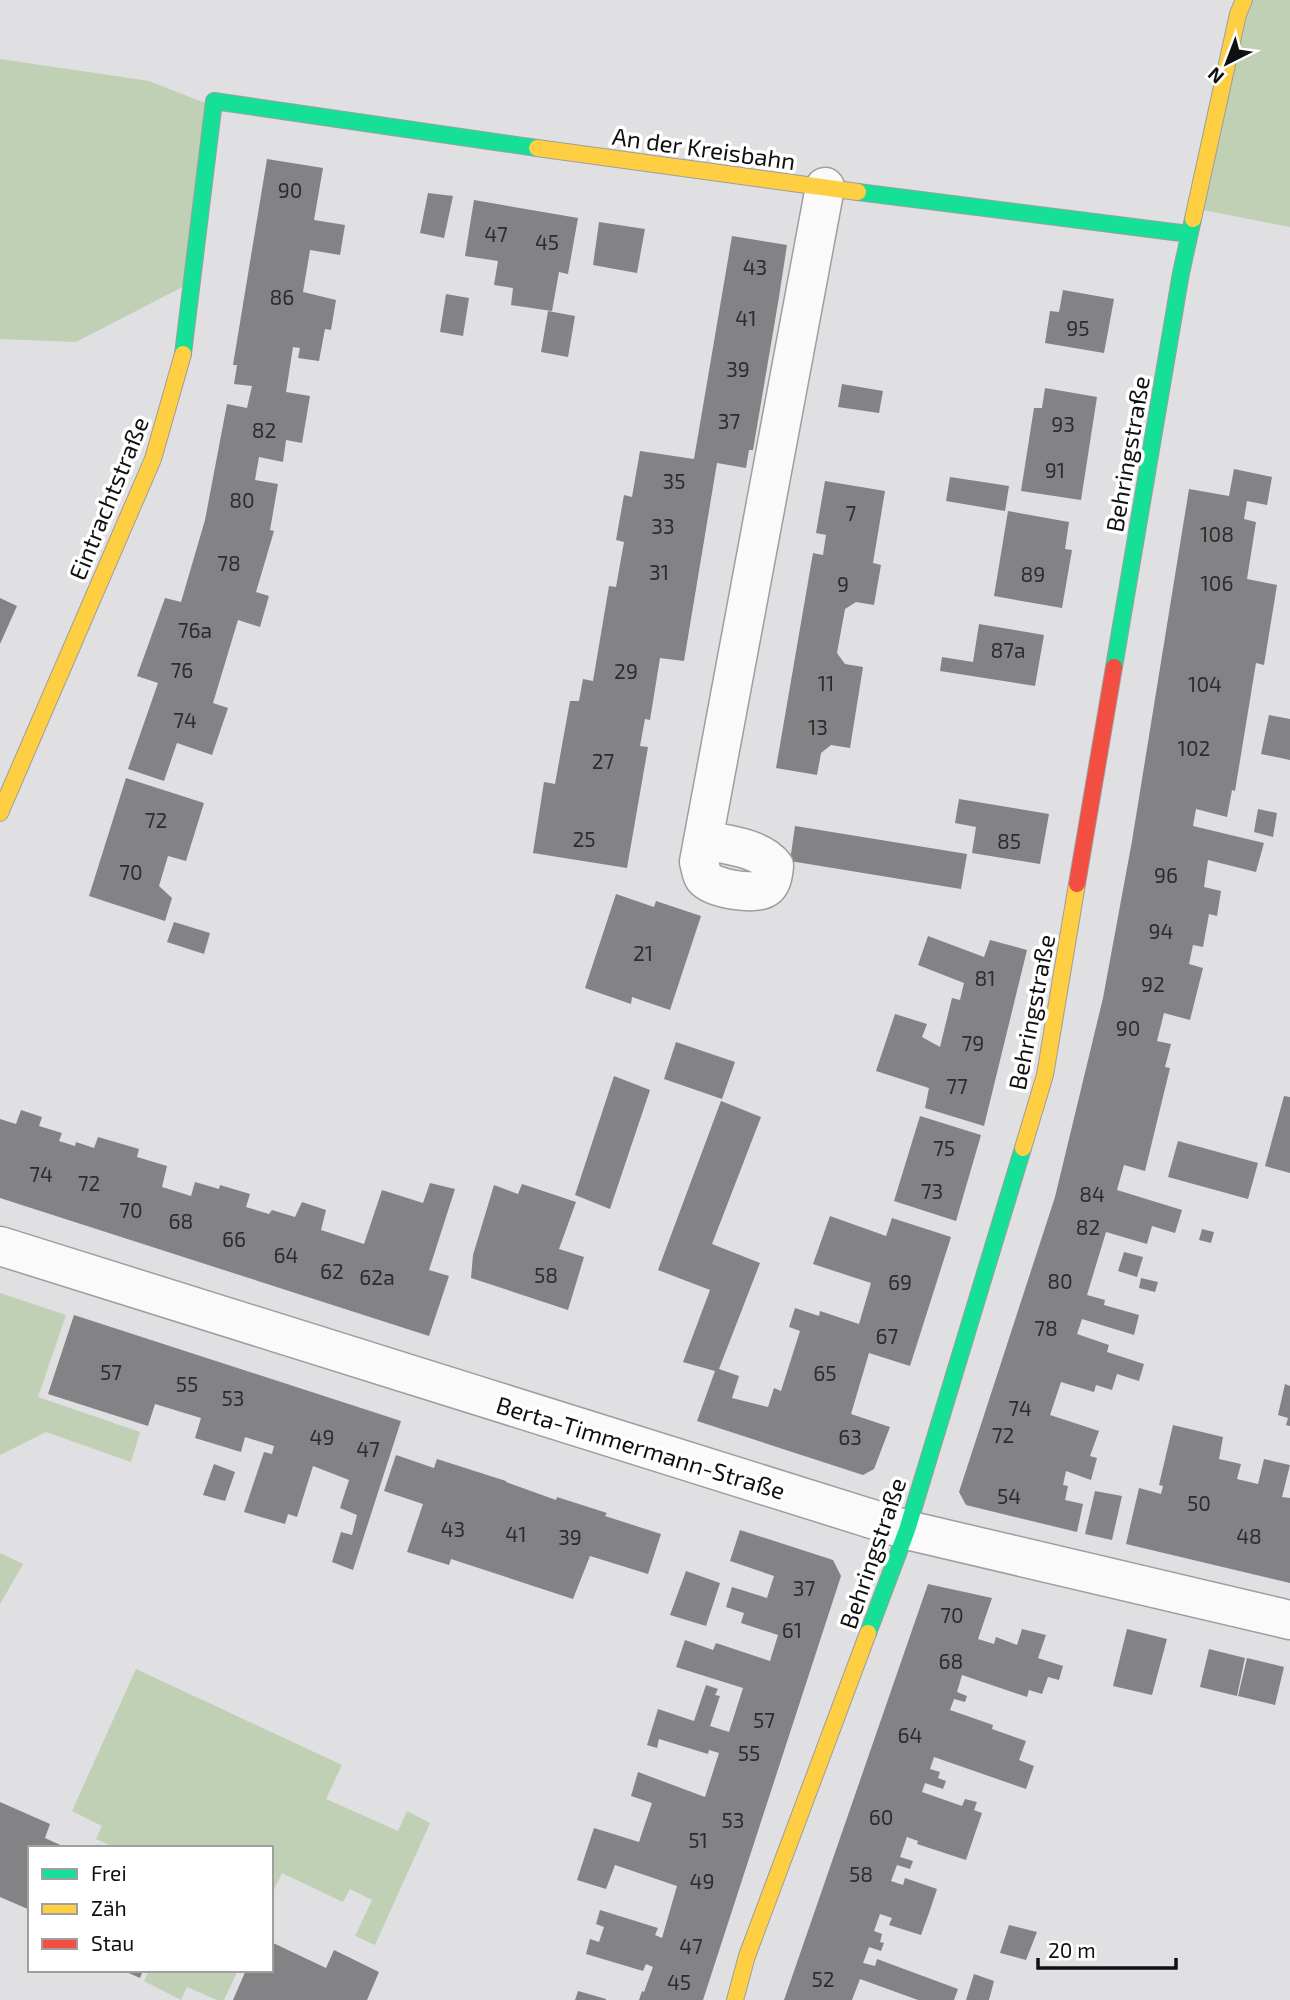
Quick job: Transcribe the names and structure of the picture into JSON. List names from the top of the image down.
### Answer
{
  "streets": {
    "street": [
      "An der Kreisbahn",
      "Behringstraße",
      "Eintrachtstraße",
      "Berta-Timmermann-Straße"
    ]
  },
  "crossings": [
    ["An der Kreisbahn", "Behringstraße"],
    ["An der Kreisbahn", "Eintrachtstraße"],
    ["Behringstraße", "Berta-Timmermann-Straße"]
  ],
  "house_numbers": [
    "90",
    "47",
    "45",
    "43",
    "86",
    "41",
    "95",
    "39",
    "37",
    "93",
    "82",
    "91",
    "35",
    "80",
    "7",
    "33",
    "108",
    "78",
    "31",
    "89",
    "106",
    "9",
    "76a",
    "87a",
    "76",
    "29",
    "11",
    "104",
    "74",
    "13",
    "102",
    "27",
    "72",
    "25",
    "85",
    "70",
    "96",
    "94",
    "21",
    "81",
    "92",
    "90",
    "79",
    "77",
    "75",
    "74",
    "72",
    "73",
    "84",
    "70",
    "68",
    "82",
    "66",
    "64",
    "62",
    "58",
    "62a",
    "80",
    "69",
    "78",
    "67",
    "57",
    "65",
    "55",
    "53",
    "74",
    "72",
    "49",
    "63",
    "47",
    "54",
    "50",
    "43",
    "41",
    "48",
    "39",
    "37",
    "70",
    "61",
    "68",
    "57",
    "64",
    "55",
    "60",
    "53",
    "51",
    "58",
    "49",
    "47",
    "52",
    "45"
  ],
  "legend": ["Frei", "Zäh", "Stau"],
  "scale_bar": "20 m",
  "north": "bottom left"
}
